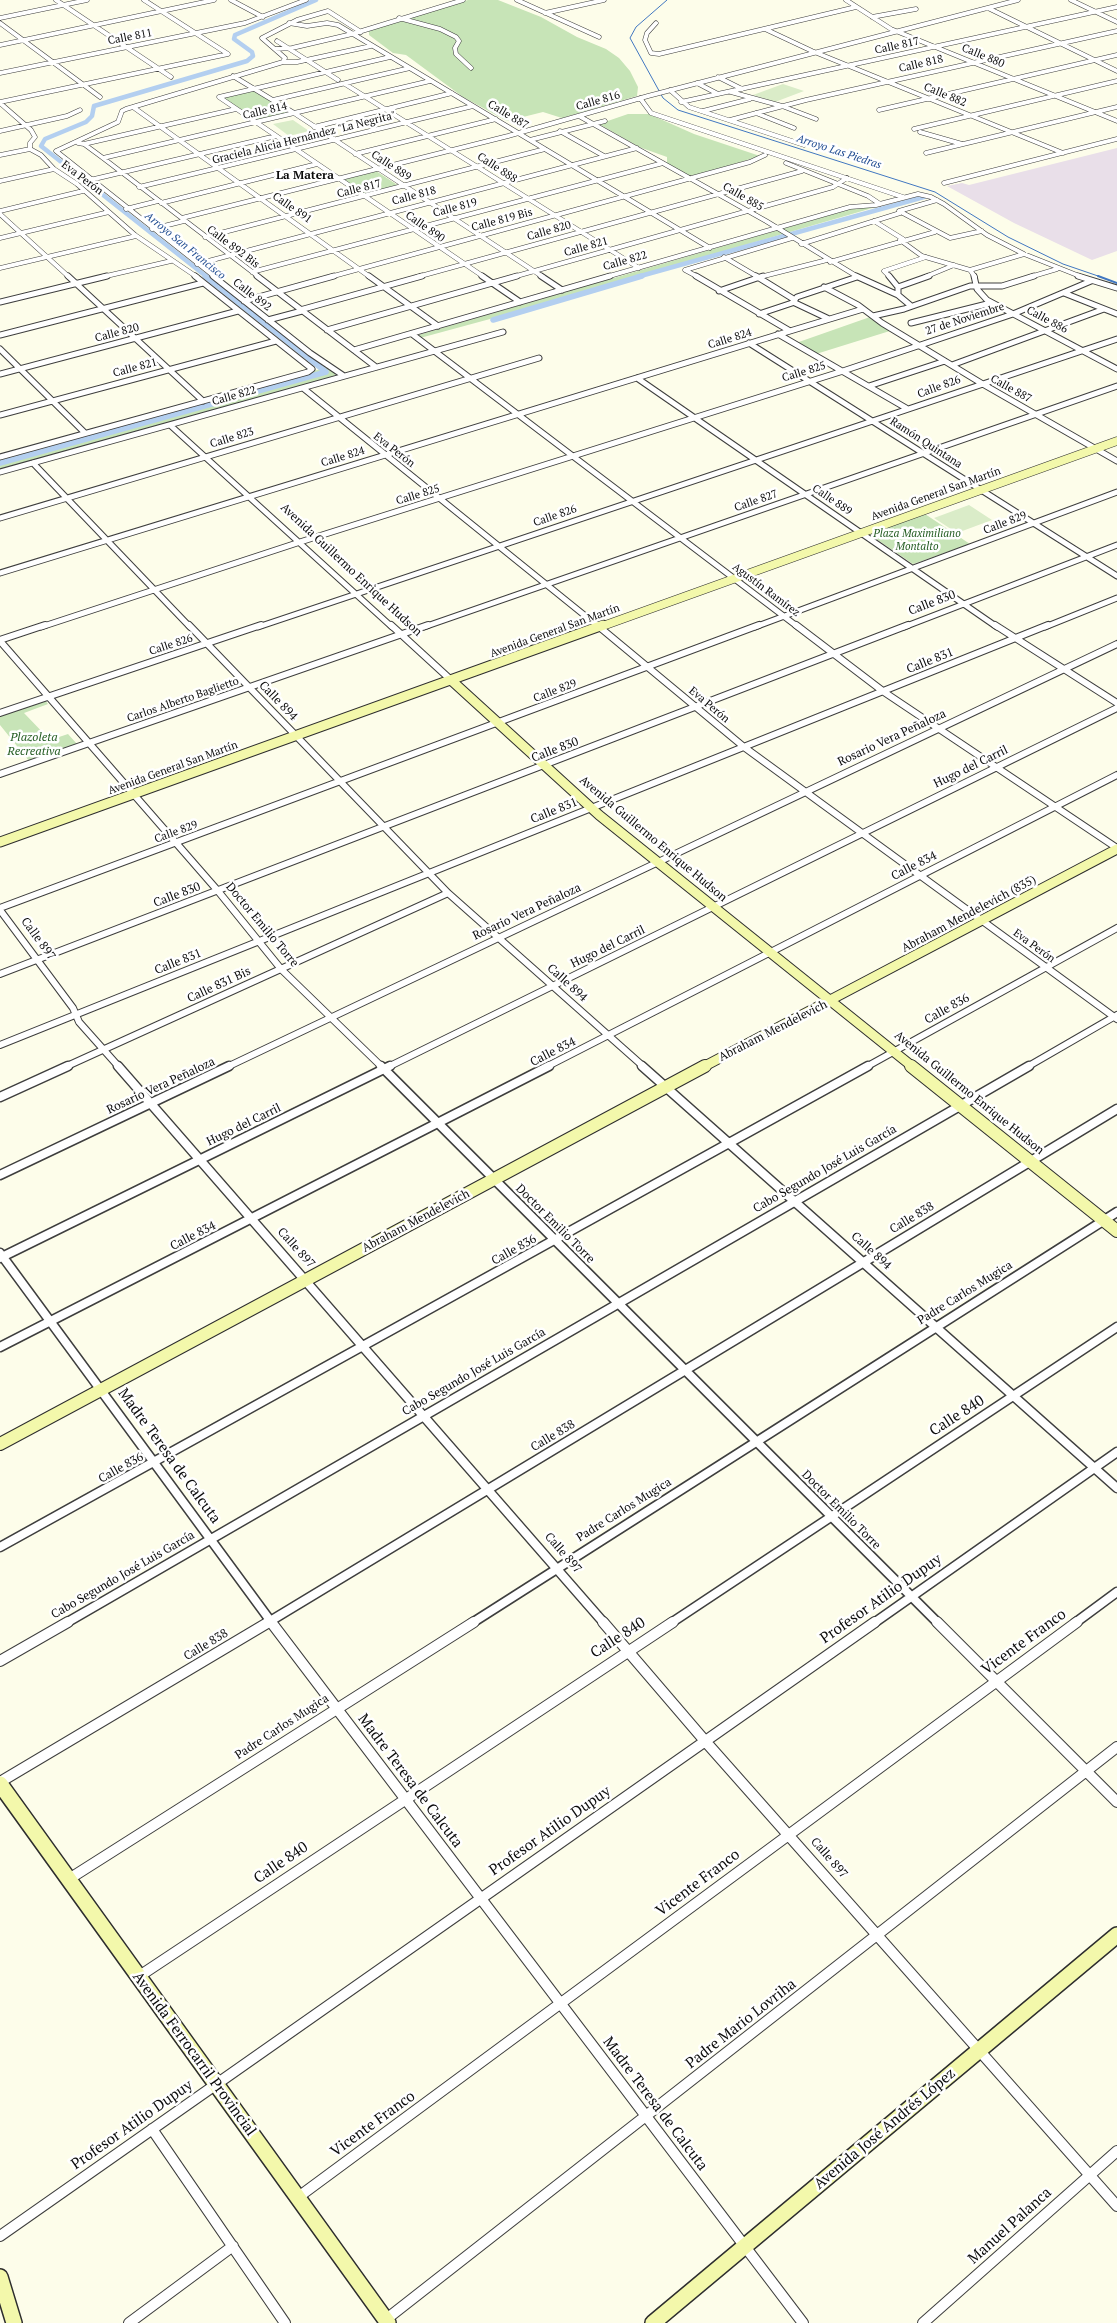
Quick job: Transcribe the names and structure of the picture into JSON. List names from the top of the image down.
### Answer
{
  "streets": {
    "main road": [
      "Avenida General San Martín",
      "Avenida Guillermo Enrique Hudson",
      "Abraham Mendelevich (835)",
      "Abraham Mendelevich",
      "Avenida Ferrocarril Provincial",
      "Avenida José Andrés López"
    ],
    "street": [
      "Calle 811",
      "Calle 817",
      "Calle 880",
      "Calle 818",
      "Calle 882",
      "Calle 816",
      "Calle 814",
      "Calle 887",
      "Graciela Alicia Hernández \"La Negrita\"",
      "Calle 889",
      "Calle 888",
      "Eva Perón",
      "Calle 885",
      "Calle 891",
      "Calle 819",
      "Calle 819 Bis",
      "Calle 890",
      "Calle 820",
      "Calle 892 Bis",
      "Calle 821",
      "Calle 822",
      "Calle 892",
      "27 de Noviembre",
      "Calle 886",
      "Calle 824",
      "Calle 825",
      "Calle 826",
      "Calle 823",
      "Ramón Quintana",
      "Calle 827",
      "Calle 829",
      "Agustín Ramírez",
      "Calle 830",
      "Calle 831",
      "Carlos Alberto Baglietto",
      "Calle 894",
      "Rosario Vera Peñaloza",
      "Hugo del Carril",
      "Calle 834",
      "Doctor Emilio Torre",
      "Calle 897",
      "Calle 831 Bis",
      "Calle 836",
      "Cabo Segundo José Luis García",
      "Calle 838",
      "Padre Carlos Mugica",
      "Calle 840",
      "Madre Teresa de Calcuta",
      "Profesor Atilio Dupuy",
      "Vicente Franco",
      "Padre Mario Lovriha",
      "Manuel Palanca"
    ]
  },
  "crossings": [
    ["Calle 817", "Calle 880"],
    ["Calle 817", "Calle 882"],
    ["Calle 817", "Calle 887"],
    ["Calle 817", "Calle 889"],
    ["Calle 817", "Calle 888"],
    ["Calle 817", "Calle 891"],
    ["Calle 817", "Calle 890"],
    ["Calle 817", "Calle 892 Bis"],
    ["Calle 880", "Calle 818"],
    ["Calle 880", "Calle 816"],
    ["Calle 818", "Calle 882"],
    ["Calle 818", "Calle 887"],
    ["Calle 818", "Calle 889"],
    ["Calle 818", "Calle 888"],
    ["Calle 818", "Calle 885"],
    ["Calle 818", "Calle 891"],
    ["Calle 818", "Calle 890"],
    ["Calle 818", "Calle 892 Bis"],
    ["Calle 818", "Calle 892"],
    ["Calle 882", "Calle 816"],
    ["Calle 816", "Calle 887"],
    ["Calle 816", "Calle 889"],
    ["Calle 816", "Calle 888"],
    ["Calle 816", "Calle 885"],
    ["Calle 816", "Calle 891"],
    ["Calle 816", "Calle 890"],
    ["Calle 816", "Calle 892 Bis"],
    ["Calle 816", "Calle 892"],
    ["Calle 814", "Calle 887"],
    ["Calle 814", "Calle 889"],
    ["Calle 814", "Calle 888"],
    ["Calle 814", "Calle 891"],
    ["Calle 814", "Calle 890"],
    ["Calle 814", "Calle 892 Bis"],
    ["Calle 887", "Graciela Alicia Hernández \"La Negrita\""],
    ["Calle 887", "Calle 819"],
    ["Calle 887", "Calle 819 Bis"],
    ["Calle 887", "Calle 820"],
    ["Calle 887", "Calle 821"],
    ["Calle 887", "Calle 822"],
    ["Calle 887", "27 de Noviembre"],
    ["Calle 887", "Calle 826"],
    ["Calle 887", "Avenida General San Martín"],
    ["Calle 887", "Calle 827"],
    ["Graciela Alicia Hernández \"La Negrita\"", "Calle 889"],
    ["Graciela Alicia Hernández \"La Negrita\"", "Calle 888"],
    ["Graciela Alicia Hernández \"La Negrita\"", "Calle 891"],
    ["Graciela Alicia Hernández \"La Negrita\"", "Calle 890"],
    ["Graciela Alicia Hernández \"La Negrita\"", "Calle 892 Bis"],
    ["Calle 889", "Calle 819"],
    ["Calle 889", "Calle 819 Bis"],
    ["Calle 889", "Calle 890"],
    ["Calle 889", "Calle 820"],
    ["Calle 889", "Calle 821"],
    ["Calle 889", "Calle 822"],
    ["Calle 889", "Calle 824"],
    ["Calle 889", "Calle 825"],
    ["Calle 889", "Calle 826"],
    ["Calle 889", "Avenida General San Martín"],
    ["Calle 889", "Calle 827"],
    ["Calle 889", "Calle 829"],
    ["Calle 889", "Calle 830"],
    ["Calle 889", "Calle 831"],
    ["Calle 889", "Rosario Vera Peñaloza"],
    ["Calle 888", "Calle 819"],
    ["Calle 888", "Calle 819 Bis"],
    ["Calle 888", "Calle 820"],
    ["Calle 888", "Calle 821"],
    ["Calle 888", "Calle 822"],
    ["Eva Perón", "Calle 820"],
    ["Eva Perón", "Calle 821"],
    ["Eva Perón", "Calle 822"],
    ["Eva Perón", "Calle 824"],
    ["Eva Perón", "Calle 825"],
    ["Eva Perón", "Calle 826"],
    ["Eva Perón", "Calle 823"],
    ["Eva Perón", "Avenida General San Martín"],
    ["Eva Perón", "Calle 827"],
    ["Eva Perón", "Calle 829"],
    ["Eva Perón", "Calle 830"],
    ["Eva Perón", "Calle 831"],
    ["Eva Perón", "Rosario Vera Peñaloza"],
    ["Eva Perón", "Hugo del Carril"],
    ["Eva Perón", "Calle 834"],
    ["Eva Perón", "Abraham Mendelevich (835)"],
    ["Eva Perón", "Calle 836"],
    ["Eva Perón", "Cabo Segundo José Luis García"],
    ["Calle 885", "Calle 819"],
    ["Calle 885", "Calle 819 Bis"],
    ["Calle 885", "Calle 820"],
    ["Calle 885", "Calle 821"],
    ["Calle 885", "Calle 822"],
    ["Calle 891", "Calle 819"],
    ["Calle 891", "Calle 819 Bis"],
    ["Calle 891", "Calle 820"],
    ["Calle 891", "Calle 821"],
    ["Calle 891", "Calle 822"],
    ["Calle 819", "Calle 890"],
    ["Calle 819", "Calle 892 Bis"],
    ["Calle 819 Bis", "Calle 890"],
    ["Calle 819 Bis", "Calle 892 Bis"],
    ["Calle 819 Bis", "Calle 892"],
    ["Calle 890", "Calle 820"],
    ["Calle 890", "Calle 821"],
    ["Calle 890", "Calle 822"],
    ["Calle 820", "Calle 892 Bis"],
    ["Calle 820", "Calle 892"],
    ["Calle 892 Bis", "Calle 821"],
    ["Calle 892 Bis", "Calle 822"],
    ["Calle 892 Bis", "Calle 892"],
    ["Calle 822", "Calle 892"],
    ["Calle 822", "Avenida Guillermo Enrique Hudson"],
    ["Calle 822", "Agustín Ramírez"],
    ["Calle 822", "Calle 894"],
    ["27 de Noviembre", "Calle 886"],
    ["27 de Noviembre", "Calle 825"],
    ["Calle 886", "Calle 826"],
    ["Calle 824", "Ramón Quintana"],
    ["Calle 824", "Avenida Guillermo Enrique Hudson"],
    ["Calle 824", "Agustín Ramírez"],
    ["Calle 824", "Calle 894"],
    ["Calle 825", "Ramón Quintana"],
    ["Calle 825", "Avenida Guillermo Enrique Hudson"],
    ["Calle 825", "Agustín Ramírez"],
    ["Calle 825", "Calle 894"],
    ["Calle 825", "Doctor Emilio Torre"],
    ["Calle 826", "Ramón Quintana"],
    ["Calle 826", "Avenida Guillermo Enrique Hudson"],
    ["Calle 826", "Agustín Ramírez"],
    ["Calle 826", "Calle 894"],
    ["Calle 826", "Doctor Emilio Torre"],
    ["Calle 823", "Avenida Guillermo Enrique Hudson"],
    ["Calle 823", "Agustín Ramírez"],
    ["Calle 823", "Calle 894"],
    ["Ramón Quintana", "Avenida General San Martín"],
    ["Ramón Quintana", "Calle 827"],
    ["Ramón Quintana", "Calle 829"],
    ["Ramón Quintana", "Calle 830"],
    ["Avenida General San Martín", "Avenida Guillermo Enrique Hudson"],
    ["Avenida General San Martín", "Agustín Ramírez"],
    ["Avenida General San Martín", "Calle 894"],
    ["Avenida General San Martín", "Doctor Emilio Torre"],
    ["Calle 827", "Avenida Guillermo Enrique Hudson"],
    ["Calle 827", "Agustín Ramírez"],
    ["Calle 827", "Carlos Alberto Baglietto"],
    ["Calle 829", "Avenida Guillermo Enrique Hudson"],
    ["Calle 829", "Agustín Ramírez"],
    ["Calle 829", "Calle 894"],
    ["Calle 829", "Doctor Emilio Torre"],
    ["Calle 829", "Calle 897"],
    ["Avenida Guillermo Enrique Hudson", "Calle 830"],
    ["Avenida Guillermo Enrique Hudson", "Calle 831"],
    ["Avenida Guillermo Enrique Hudson", "Carlos Alberto Baglietto"],
    ["Avenida Guillermo Enrique Hudson", "Rosario Vera Peñaloza"],
    ["Avenida Guillermo Enrique Hudson", "Hugo del Carril"],
    ["Avenida Guillermo Enrique Hudson", "Calle 834"],
    ["Avenida Guillermo Enrique Hudson", "Abraham Mendelevich (835)"],
    ["Avenida Guillermo Enrique Hudson", "Calle 836"],
    ["Avenida Guillermo Enrique Hudson", "Abraham Mendelevich"],
    ["Avenida Guillermo Enrique Hudson", "Cabo Segundo José Luis García"],
    ["Avenida Guillermo Enrique Hudson", "Calle 838"],
    ["Avenida Guillermo Enrique Hudson", "Padre Carlos Mugica"],
    ["Agustín Ramírez", "Calle 830"],
    ["Agustín Ramírez", "Calle 831"],
    ["Agustín Ramírez", "Rosario Vera Peñaloza"],
    ["Agustín Ramírez", "Hugo del Carril"],
    ["Agustín Ramírez", "Calle 834"],
    ["Agustín Ramírez", "Abraham Mendelevich (835)"],
    ["Calle 830", "Calle 894"],
    ["Calle 830", "Doctor Emilio Torre"],
    ["Calle 830", "Calle 897"],
    ["Calle 831", "Calle 894"],
    ["Calle 831", "Doctor Emilio Torre"],
    ["Calle 831", "Calle 897"],
    ["Carlos Alberto Baglietto", "Calle 894"],
    ["Carlos Alberto Baglietto", "Doctor Emilio Torre"],
    ["Calle 894", "Rosario Vera Peñaloza"],
    ["Calle 894", "Hugo del Carril"],
    ["Calle 894", "Calle 834"],
    ["Calle 894", "Calle 831 Bis"],
    ["Calle 894", "Calle 836"],
    ["Calle 894", "Abraham Mendelevich"],
    ["Calle 894", "Cabo Segundo José Luis García"],
    ["Calle 894", "Calle 838"],
    ["Calle 894", "Padre Carlos Mugica"],
    ["Calle 894", "Calle 840"],
    ["Calle 894", "Profesor Atilio Dupuy"],
    ["Rosario Vera Peñaloza", "Doctor Emilio Torre"],
    ["Rosario Vera Peñaloza", "Calle 897"],
    ["Hugo del Carril", "Doctor Emilio Torre"],
    ["Hugo del Carril", "Calle 897"],
    ["Hugo del Carril", "Madre Teresa de Calcuta"],
    ["Calle 834", "Doctor Emilio Torre"],
    ["Calle 834", "Calle 897"],
    ["Calle 834", "Madre Teresa de Calcuta"],
    ["Abraham Mendelevich (835)", "Abraham Mendelevich"],
    ["Doctor Emilio Torre", "Calle 831 Bis"],
    ["Doctor Emilio Torre", "Calle 836"],
    ["Doctor Emilio Torre", "Abraham Mendelevich"],
    ["Doctor Emilio Torre", "Cabo Segundo José Luis García"],
    ["Doctor Emilio Torre", "Calle 838"],
    ["Doctor Emilio Torre", "Padre Carlos Mugica"],
    ["Doctor Emilio Torre", "Calle 840"],
    ["Doctor Emilio Torre", "Profesor Atilio Dupuy"],
    ["Doctor Emilio Torre", "Vicente Franco"],
    ["Doctor Emilio Torre", "Padre Mario Lovriha"],
    ["Calle 897", "Calle 831 Bis"],
    ["Calle 897", "Calle 836"],
    ["Calle 897", "Abraham Mendelevich"],
    ["Calle 897", "Cabo Segundo José Luis García"],
    ["Calle 897", "Calle 838"],
    ["Calle 897", "Padre Carlos Mugica"],
    ["Calle 897", "Calle 840"],
    ["Calle 897", "Profesor Atilio Dupuy"],
    ["Calle 897", "Vicente Franco"],
    ["Calle 897", "Padre Mario Lovriha"],
    ["Calle 897", "Avenida José Andrés López"],
    ["Calle 897", "Manuel Palanca"],
    ["Calle 836", "Madre Teresa de Calcuta"],
    ["Abraham Mendelevich", "Madre Teresa de Calcuta"],
    ["Cabo Segundo José Luis García", "Madre Teresa de Calcuta"],
    ["Calle 838", "Madre Teresa de Calcuta"],
    ["Calle 838", "Avenida Ferrocarril Provincial"],
    ["Padre Carlos Mugica", "Madre Teresa de Calcuta"],
    ["Padre Carlos Mugica", "Avenida Ferrocarril Provincial"],
    ["Calle 840", "Madre Teresa de Calcuta"],
    ["Calle 840", "Avenida Ferrocarril Provincial"],
    ["Madre Teresa de Calcuta", "Profesor Atilio Dupuy"],
    ["Madre Teresa de Calcuta", "Vicente Franco"],
    ["Madre Teresa de Calcuta", "Padre Mario Lovriha"],
    ["Madre Teresa de Calcuta", "Avenida José Andrés López"],
    ["Profesor Atilio Dupuy", "Avenida Ferrocarril Provincial"],
    ["Vicente Franco", "Avenida Ferrocarril Provincial"],
    ["Padre Mario Lovriha", "Avenida Ferrocarril Provincial"]
  ],
  "districts": ["La Matera"],
  "water": ["Arroyo Las Piedras", "Arroyo San Francisco"],
  "parks": ["Plaza Maximiliano Montalto", "Plazoleta Recreativa"]
}
